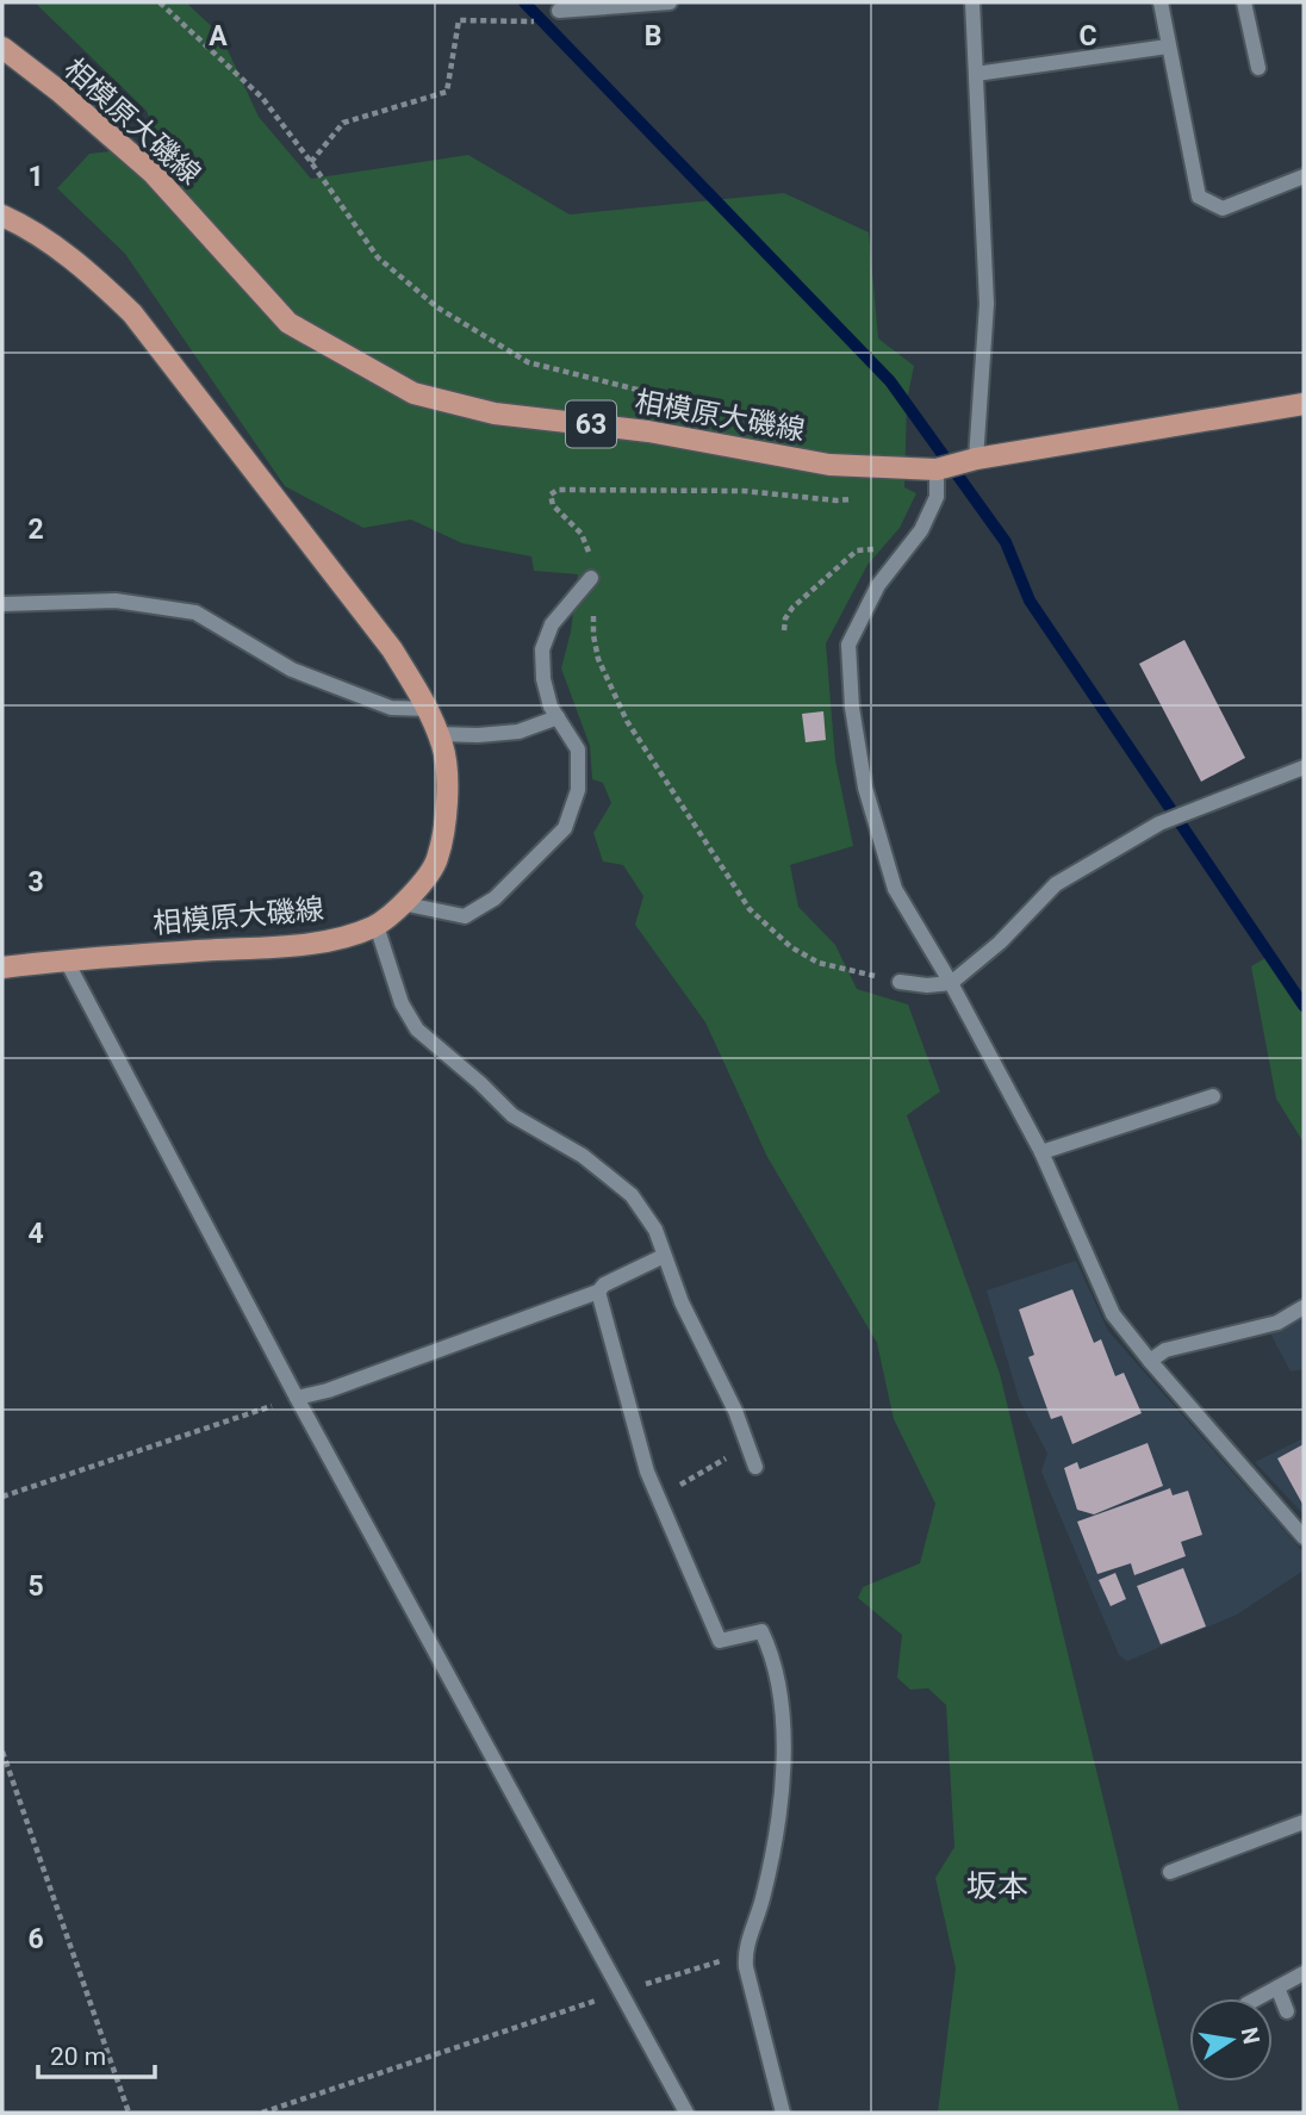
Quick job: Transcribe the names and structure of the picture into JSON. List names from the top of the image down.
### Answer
{
  "streets": {
    "main road": ["相模原大磯線", "63"]
  },
  "districts": ["坂本"],
  "scale_bar": "20 m",
  "north": "right",
  "grid": {
    "columns": ["A", "B", "C"],
    "rows": [
      "1",
      "2",
      "3",
      "4",
      "5",
      "6"
    ]
  }
}
